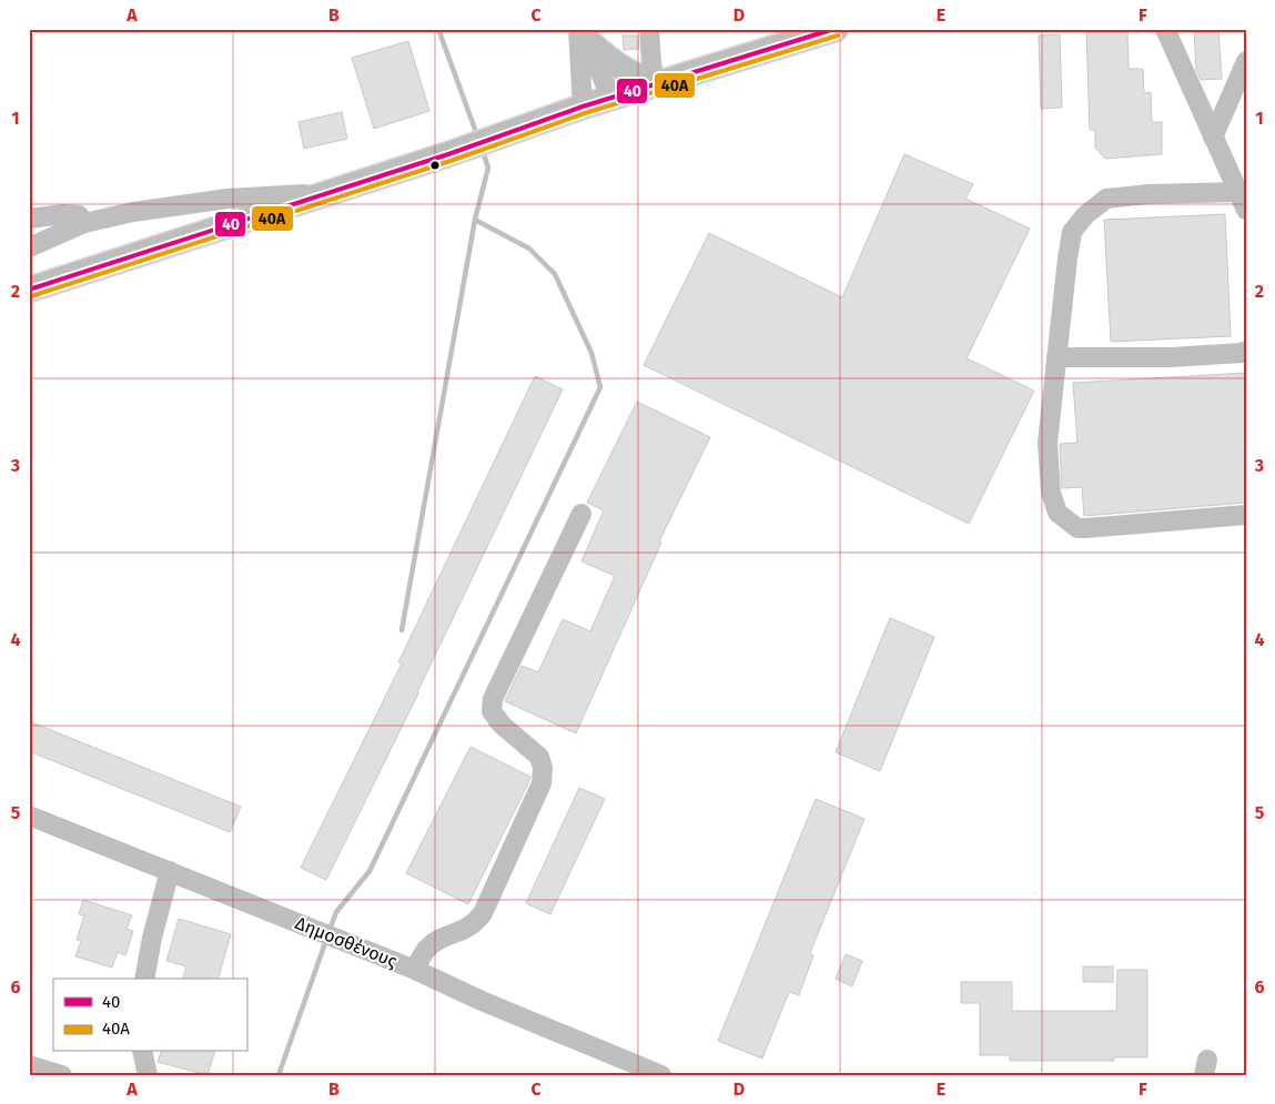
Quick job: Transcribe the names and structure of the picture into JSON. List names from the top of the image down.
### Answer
{
  "streets": {
    "street": ["Δημοσθένους"]
  },
  "lines": ["transit line 40", "transit line 40Α"],
  "legend": ["40", "40Α"],
  "grid": {
    "columns": [
      "A",
      "B",
      "C",
      "D",
      "E",
      "F"
    ],
    "rows": [
      "1",
      "2",
      "3",
      "4",
      "5",
      "6"
    ]
  }
}
